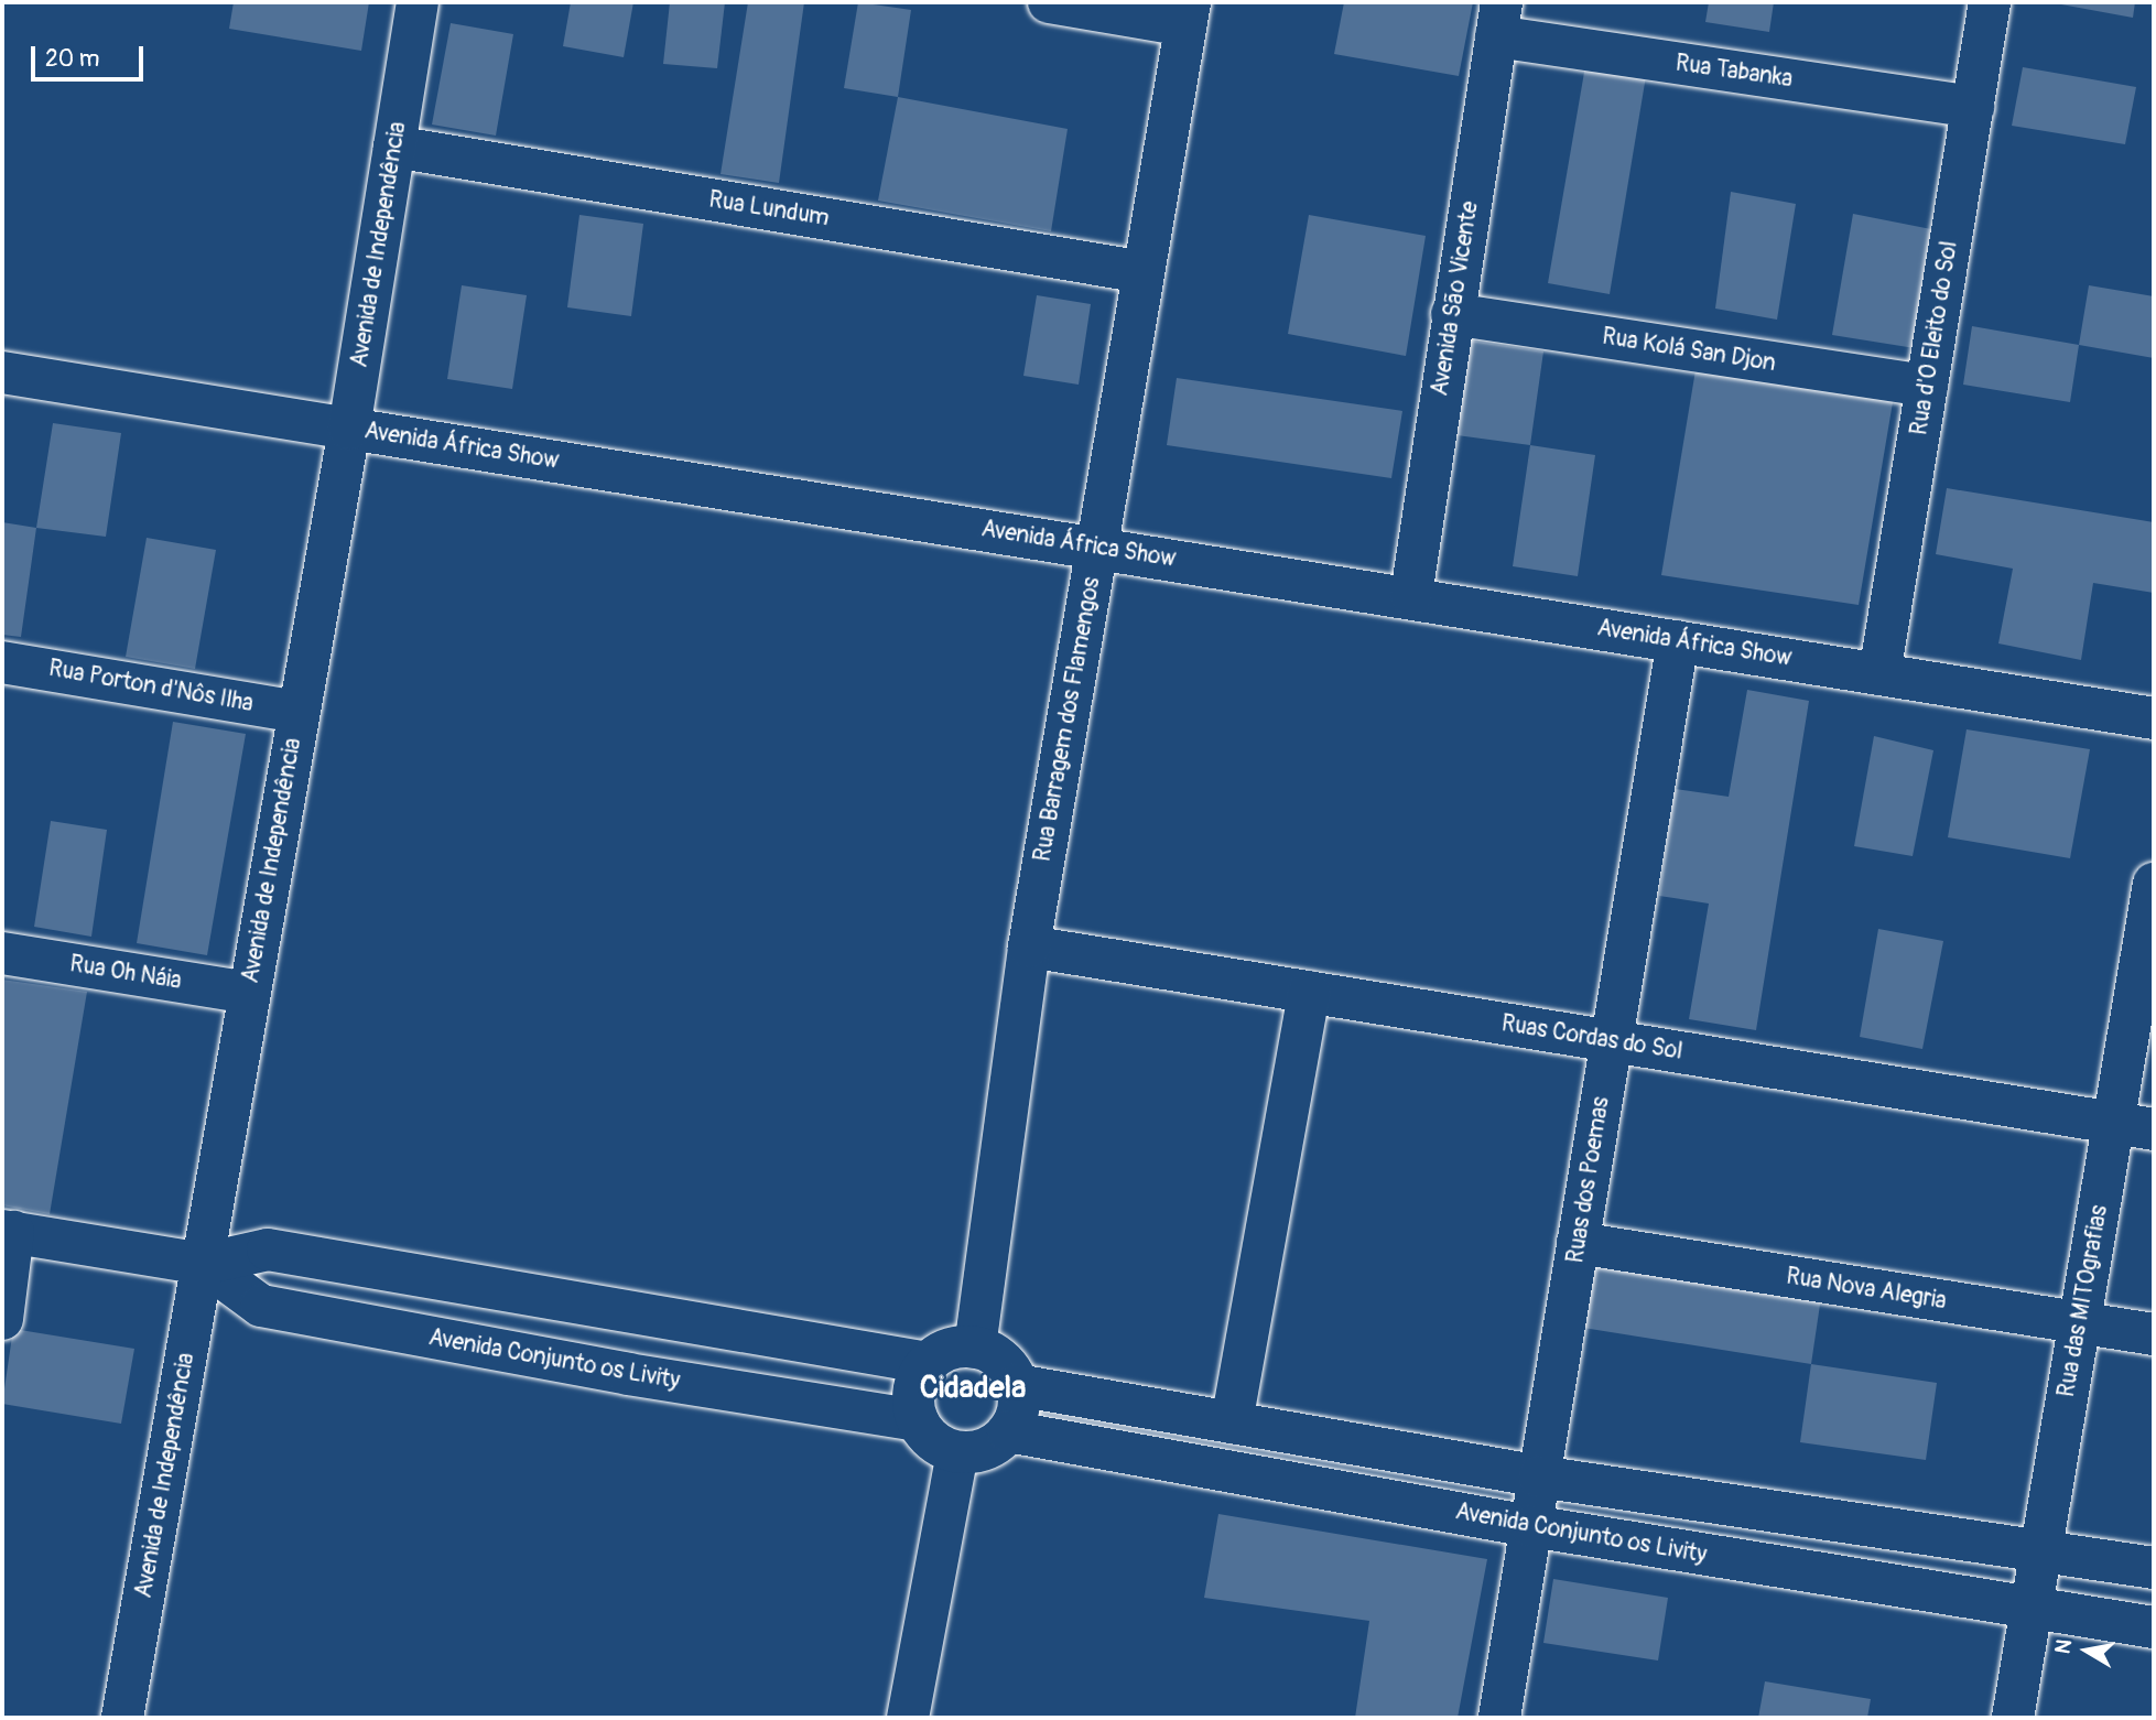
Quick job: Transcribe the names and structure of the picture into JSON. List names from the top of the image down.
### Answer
{
  "streets": {
    "street": [
      "Rua Tabanka",
      "Rua Lundum",
      "Avenida de Independência",
      "Avenida São Vicente",
      "Rua d'O Eleito do Sol",
      "Rua Kolá San Djon",
      "Avenida África Show",
      "Rua Porton d'Nôs Ilha",
      "Rua Barragem dos Flamengos",
      "Rua Oh Náia",
      "Ruas Cordas do Sol",
      "Ruas dos Poemas",
      "Rua Nova Alegria",
      "Rua das MITOgrafias",
      "Avenida Conjunto os Livity"
    ]
  },
  "crossings": [
    ["Rua Tabanka", "Avenida São Vicente"],
    ["Rua Tabanka", "Rua d'O Eleito do Sol"],
    ["Rua Lundum", "Avenida de Independência"],
    ["Rua Lundum", "Rua Barragem dos Flamengos"],
    ["Avenida de Independência", "Avenida África Show"],
    ["Avenida de Independência", "Rua Porton d'Nôs Ilha"],
    ["Avenida de Independência", "Rua Oh Náia"],
    ["Avenida de Independência", "Avenida Conjunto os Livity"],
    ["Avenida São Vicente", "Rua Kolá San Djon"],
    ["Avenida São Vicente", "Avenida África Show"],
    ["Rua d'O Eleito do Sol", "Rua Kolá San Djon"],
    ["Rua d'O Eleito do Sol", "Avenida África Show"],
    ["Avenida África Show", "Rua Barragem dos Flamengos"],
    ["Avenida África Show", "Ruas dos Poemas"],
    ["Rua Barragem dos Flamengos", "Ruas Cordas do Sol"],
    ["Rua Barragem dos Flamengos", "Avenida Conjunto os Livity"],
    ["Ruas Cordas do Sol", "Ruas dos Poemas"],
    ["Ruas Cordas do Sol", "Rua das MITOgrafias"],
    ["Ruas dos Poemas", "Rua Nova Alegria"],
    ["Ruas dos Poemas", "Avenida Conjunto os Livity"],
    ["Rua Nova Alegria", "Rua das MITOgrafias"],
    ["Rua das MITOgrafias", "Avenida Conjunto os Livity"]
  ],
  "districts": ["Cidadela"],
  "scale_bar": "20 m",
  "north": "left"
}
